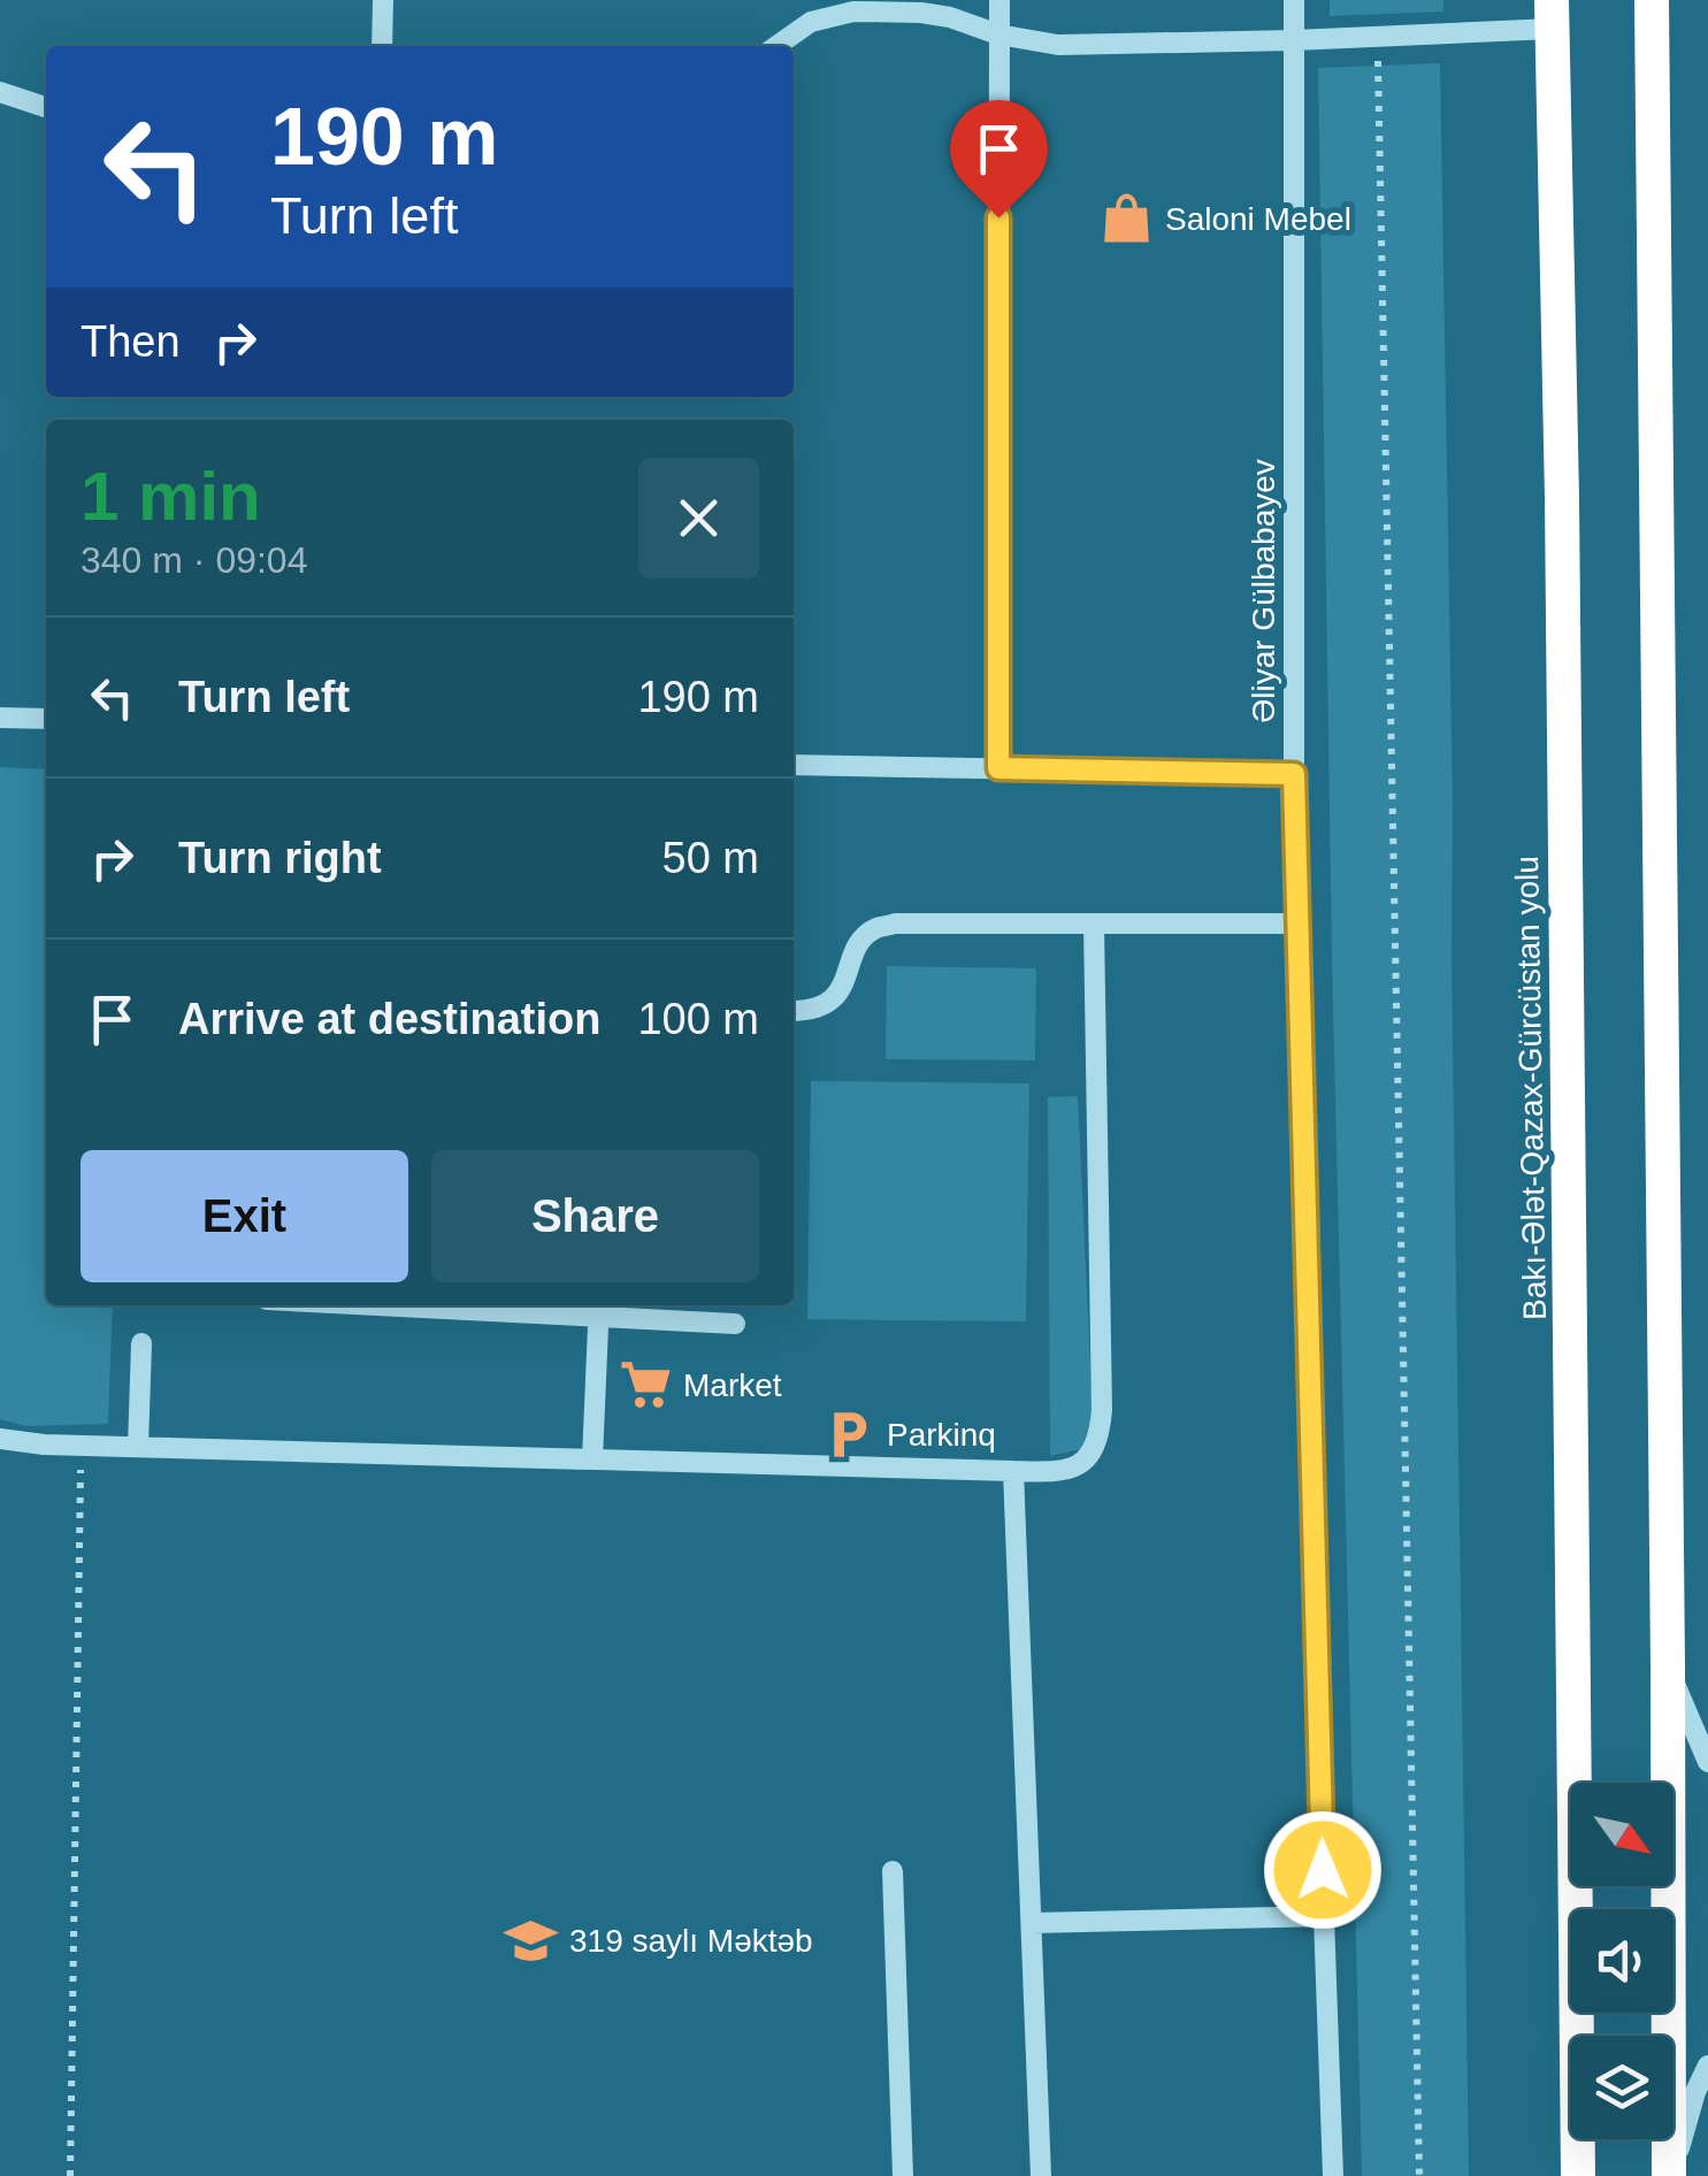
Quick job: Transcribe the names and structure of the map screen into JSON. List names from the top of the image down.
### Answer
{
  "streets": {
    "highway": ["Bakı-Ələt-Qazax-Gürcüstan yolu"],
    "street": ["Əliyar Gülbabayev"]
  },
  "places": {
    "shop": ["Saloni Mebel"],
    "supermarket": ["Market"],
    "parking": ["Parkinq"],
    "school or university": ["319 saylı Məktəb"]
  },
  "north": "bottom right",
  "page": {
    "turn": ["190 m", "Turn left"],
    "then": "Then",
    "heading": ["1 min", "340 m · 09:04"],
    "list": [
      {
        "name": "Turn left",
        "value": "190 m"
      },
      {
        "name": "Turn right",
        "value": "50 m"
      },
      {
        "name": "Arrive at destination",
        "value": "100 m"
      }
    ],
    "buttons": ["Exit", "Share"]
  }
}
